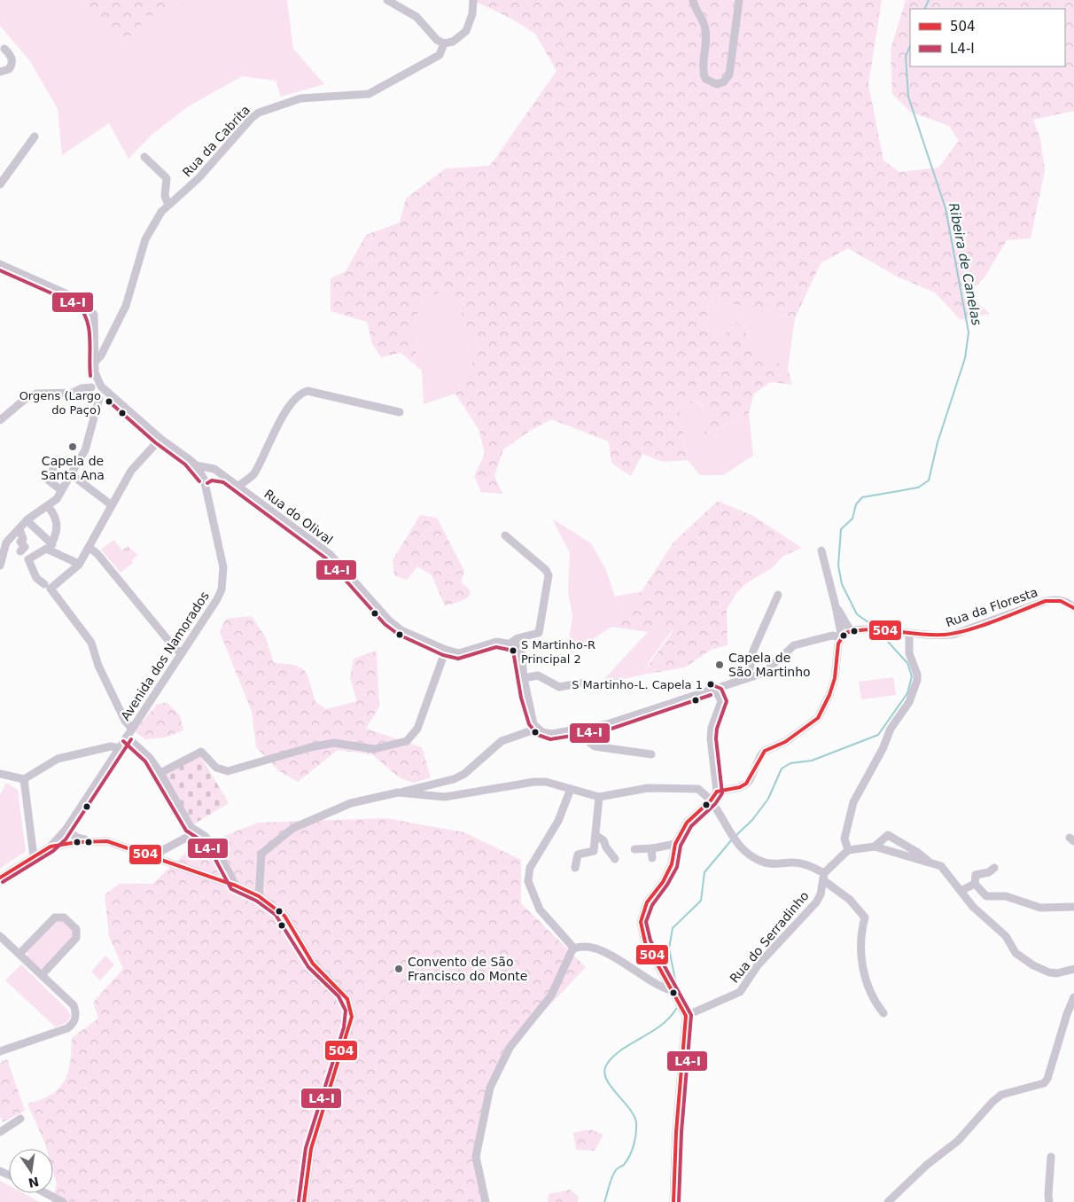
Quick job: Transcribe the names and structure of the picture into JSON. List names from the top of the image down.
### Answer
{
  "streets": {
    "street": [
      "Rua da Cabrita",
      "Rua do Olival",
      "Rua da Floresta",
      "Avenida dos Namorados",
      "Rua do Serradinho"
    ]
  },
  "crossings": [
    ["Rua da Cabrita", "Avenida dos Namorados"],
    ["Rua do Olival", "Avenida dos Namorados"]
  ],
  "water": ["Ribeira de Canelas"],
  "places": [
    "Orgens (Largo do Paço)",
    "Capela de Santa Ana",
    "S Martinho-R Principal 2",
    "Capela de São Martinho",
    "S Martinho-L. Capela 1",
    "Convento de São Francisco do Monte"
  ],
  "lines": ["transit line L4-I", "transit line 504"],
  "legend": ["504", "L4-I"],
  "north": "bottom"
}
